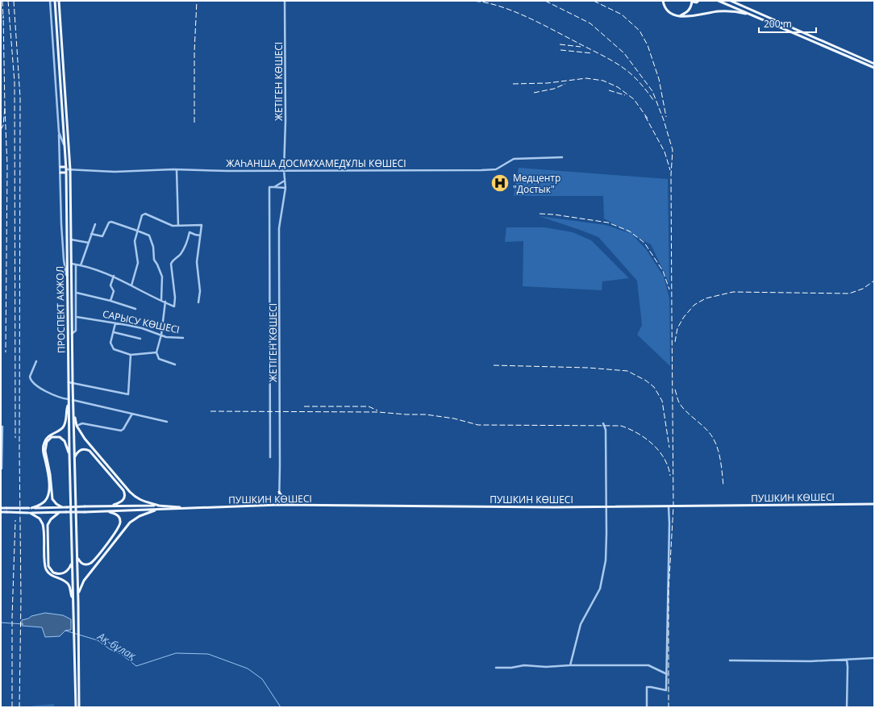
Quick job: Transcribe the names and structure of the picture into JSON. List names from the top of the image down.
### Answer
{
  "streets": {
    "main road": ["ПРОСПЕКТ АКЖОЛ", "ПУШКИН КӨШЕСІ"],
    "street": ["ЖЕТІГЕН КӨШЕСІ", "ЖАҺАНША ДОСМҰХАМЕДҰЛЫ КӨШЕСІ", "САРЫСУ КӨШЕСІ"]
  },
  "crossings": [
    ["ЖЕТІГЕН КӨШЕСІ", "ЖАҺАНША ДОСМҰХАМЕДҰЛЫ КӨШЕСІ"],
    ["ЖЕТІГЕН КӨШЕСІ", "ПУШКИН КӨШЕСІ"],
    ["ЖАҺАНША ДОСМҰХАМЕДҰЛЫ КӨШЕСІ", "ПРОСПЕКТ АКЖОЛ"]
  ],
  "water": ["Ақ-бұлақ"],
  "places": {
    "hospital": ["Медцентр \"Достык\""]
  },
  "scale_bar": "200 m"
}
